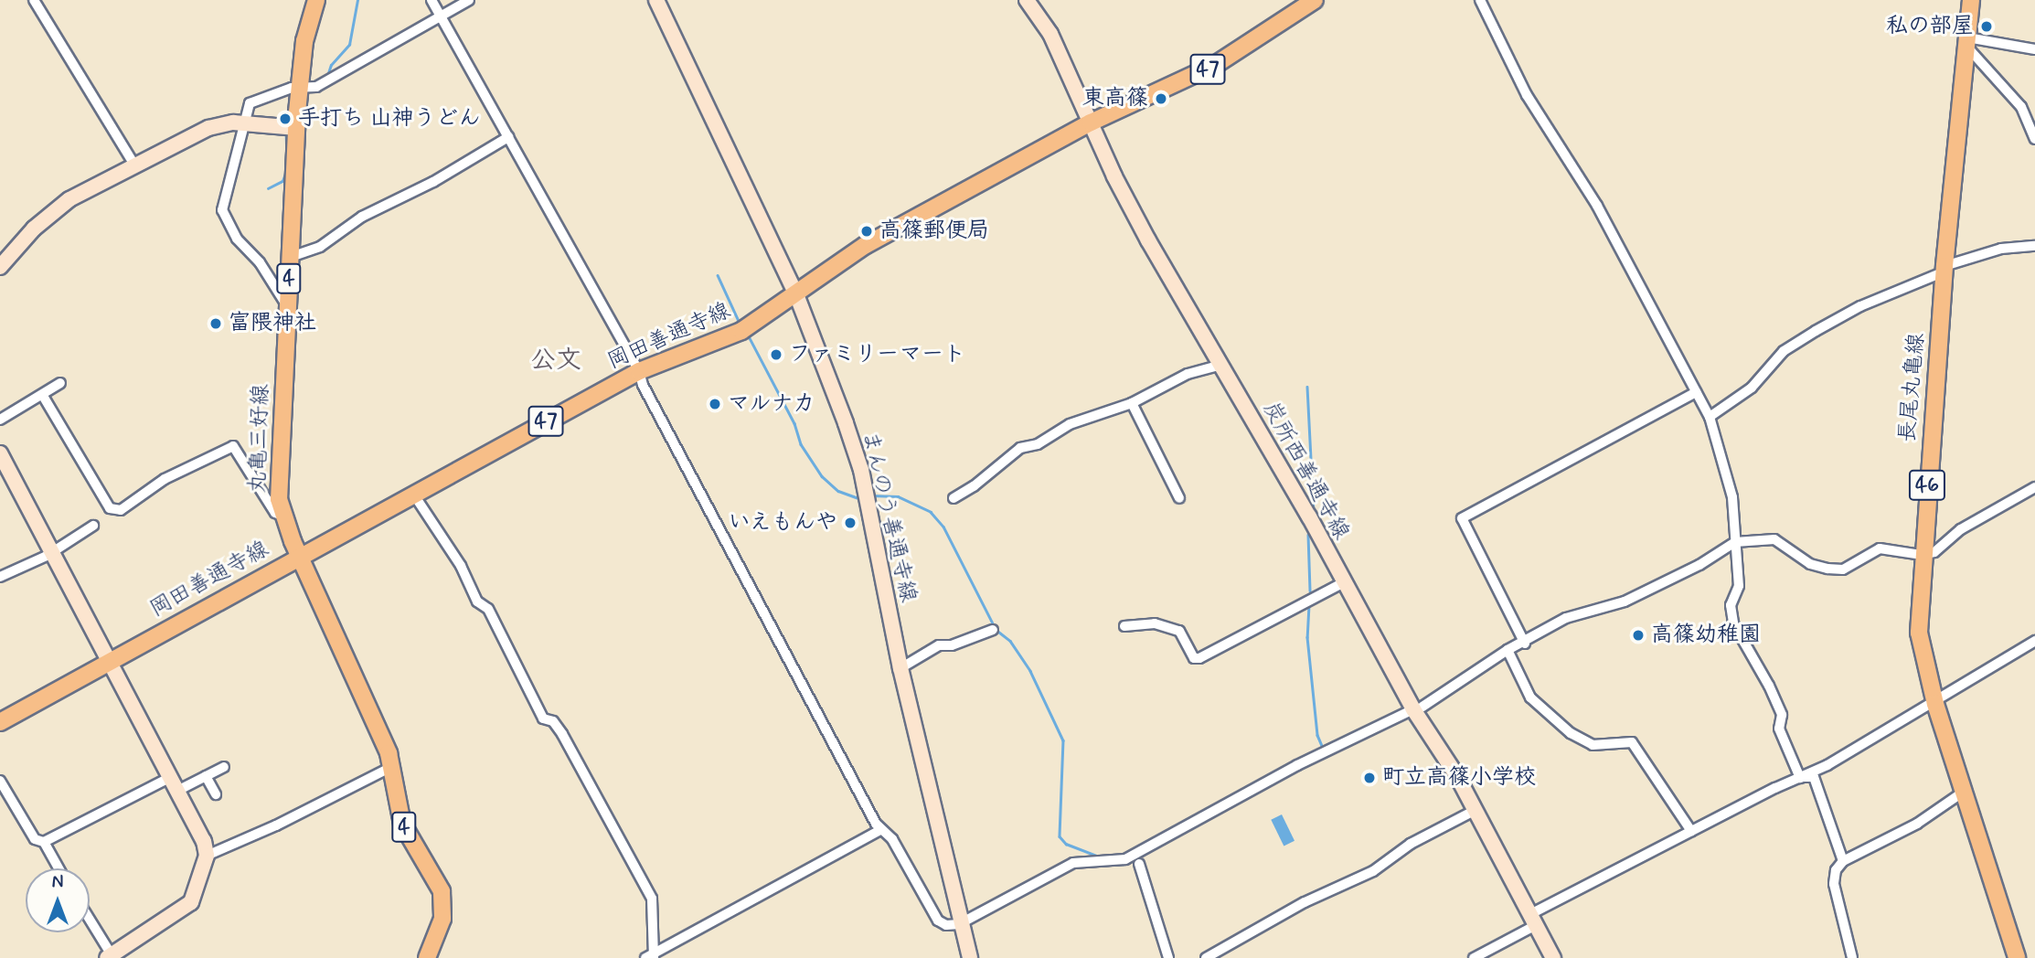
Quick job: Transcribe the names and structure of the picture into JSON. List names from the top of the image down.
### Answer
{
  "streets": {
    "main road": [
      "47",
      "4",
      "岡田善通寺線",
      "長尾丸亀線",
      "丸亀三好線",
      "炭所西善通寺線",
      "46",
      "まんのう善通寺線"
    ]
  },
  "crossings": [
    ["岡田善通寺線", "丸亀三好線"],
    ["岡田善通寺線", "炭所西善通寺線"],
    ["岡田善通寺線", "まんのう善通寺線"]
  ],
  "districts": ["公文"],
  "places": [
    "私の部屋",
    "東高篠",
    "手打ち 山神うどん",
    "高篠郵便局",
    "富隈神社",
    "ファミリーマート",
    "マルナカ",
    "いえもんや",
    "高篠幼稚園",
    "町立高篠小学校"
  ],
  "north": "top"
}
